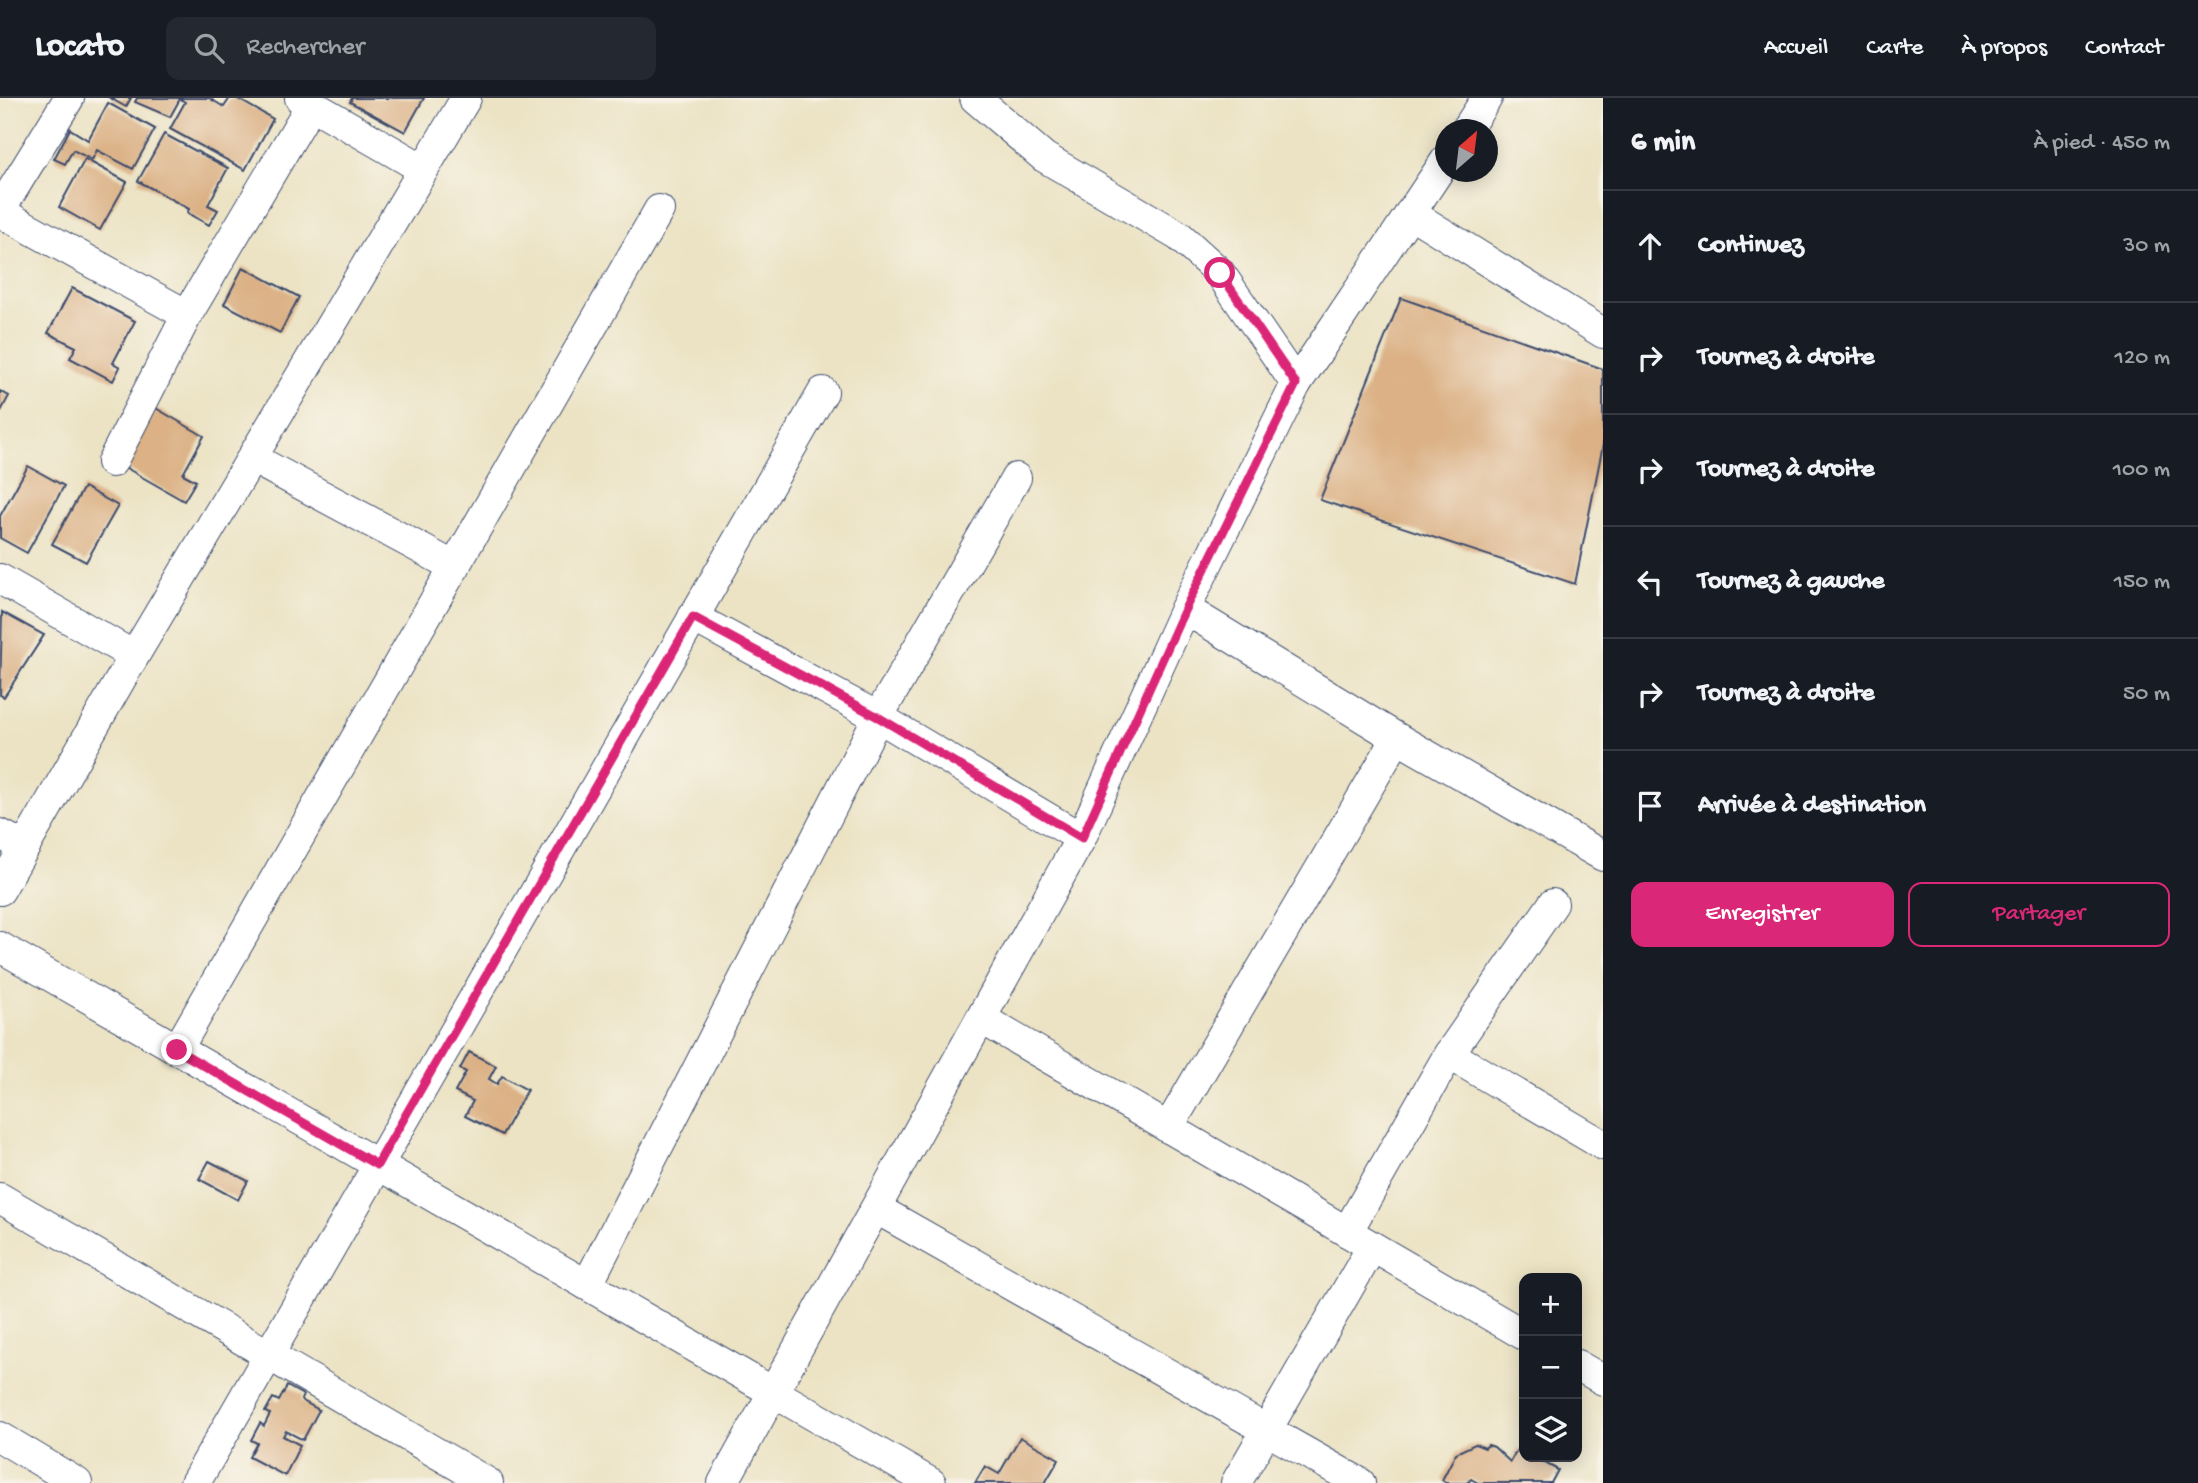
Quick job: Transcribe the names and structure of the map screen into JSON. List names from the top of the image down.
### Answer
{
  "north": "top right",
  "page": {
    "header": "Locato",
    "search": "Rechercher",
    "nav": [
      "Accueil",
      "Carte",
      "À propos",
      "Contact"
    ],
    "heading": ["6 min", "À pied · 450 m"],
    "list": [
      ["Continuez", "30 m"],
      ["Tournez à droite", "120 m"],
      ["Tournez à droite", "100 m"],
      ["Tournez à gauche", "150 m"],
      ["Tournez à droite", "50 m"],
      "Arrivée à destination"
    ],
    "buttons": ["Enregistrer", "Partager"],
    "map_buttons": ["+", "−"]
  }
}
